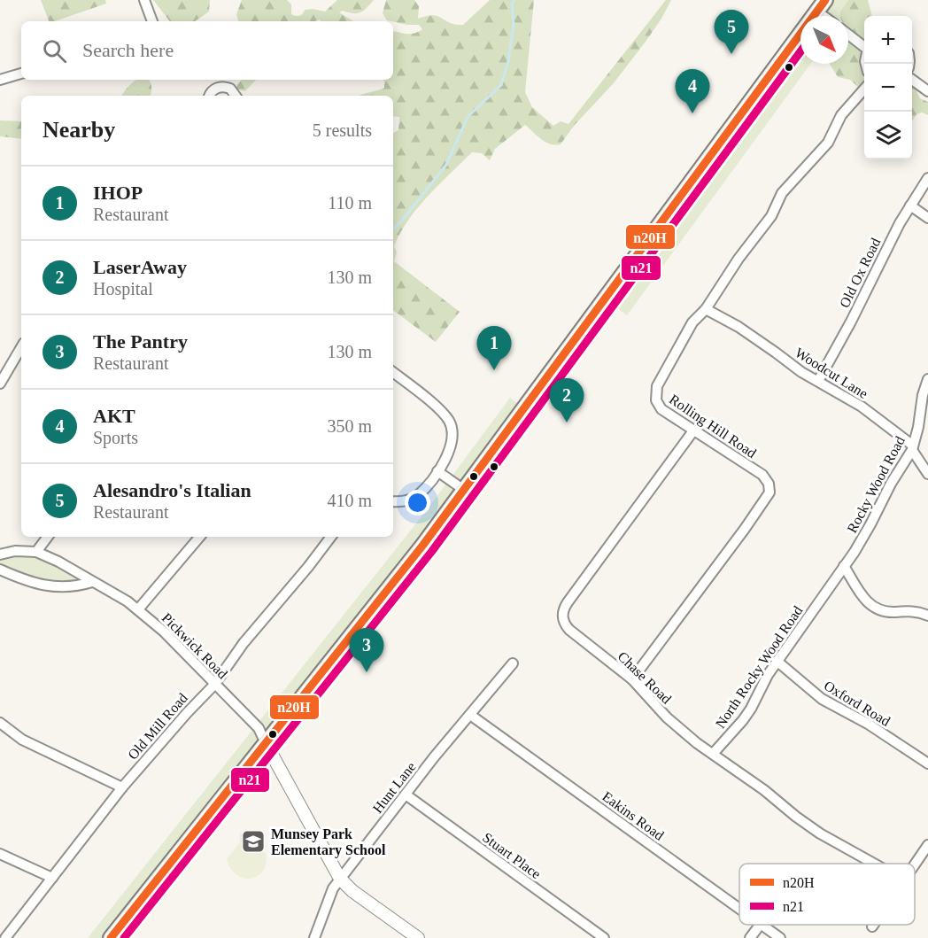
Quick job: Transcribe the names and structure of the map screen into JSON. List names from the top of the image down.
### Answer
{
  "streets": {
    "street": [
      "Old Ox Road",
      "Woodcut Lane",
      "Rolling Hill Road",
      "Rocky Wood Road",
      "Pickwick Road",
      "North Rocky Wood Road",
      "Chase Road",
      "Oxford Road",
      "Old Mill Road",
      "Hunt Lane",
      "Eakins Road",
      "Stuart Place"
    ]
  },
  "crossings": [
    ["Old Ox Road", "Woodcut Lane"],
    ["Woodcut Lane", "Rolling Hill Road"],
    ["Woodcut Lane", "Rocky Wood Road"],
    ["Rolling Hill Road", "Chase Road"],
    ["Rocky Wood Road", "North Rocky Wood Road"],
    ["Pickwick Road", "Old Mill Road"],
    ["North Rocky Wood Road", "Chase Road"],
    ["North Rocky Wood Road", "Oxford Road"],
    ["Hunt Lane", "Eakins Road"],
    ["Hunt Lane", "Stuart Place"]
  ],
  "places": {
    "school or university": ["Munsey Park Elementary School"]
  },
  "lines": ["transit line n20H", "transit line n21"],
  "legend": ["n20H", "n21"],
  "north": "bottom right",
  "page": {
    "pins": [
      "5",
      "4",
      "1",
      "2",
      "3"
    ],
    "map_buttons": ["+", "−"],
    "search": "Search here",
    "heading": ["Nearby", "5 results"],
    "list": [
      {
        "mark": "1",
        "name": "IHOP",
        "note": "Restaurant",
        "value": "110 m"
      },
      {
        "mark": "2",
        "name": "LaserAway",
        "note": "Hospital",
        "value": "130 m"
      },
      {
        "mark": "3",
        "name": "The Pantry",
        "note": "Restaurant",
        "value": "130 m"
      },
      {
        "mark": "4",
        "name": "AKT",
        "note": "Sports",
        "value": "350 m"
      },
      {
        "mark": "5",
        "name": "Alesandro's Italian",
        "note": "Restaurant",
        "value": "410 m"
      }
    ]
  }
}
